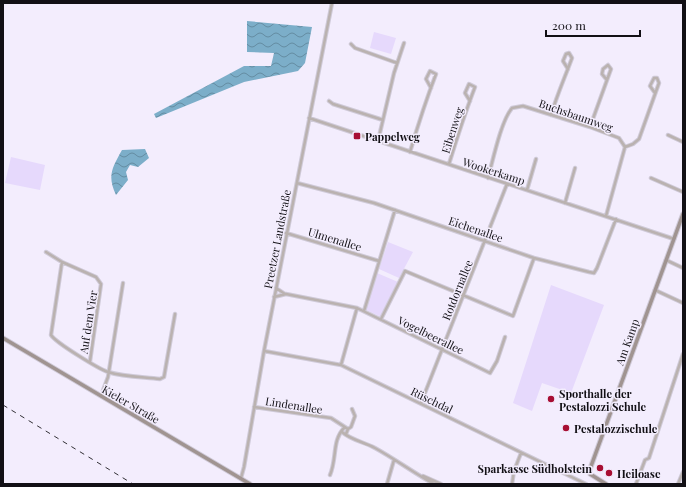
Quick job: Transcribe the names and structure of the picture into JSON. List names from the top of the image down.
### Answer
{
  "streets": {
    "street": [
      "Buchsbaumweg",
      "Eibenweg",
      "Wookerkamp",
      "Eichenallee",
      "Preetzer Landstraße",
      "Ulmenallee",
      "Rotdornallee",
      "Auf dem Vier",
      "Vogelbeerallee",
      "Am Kamp",
      "Rüschdal",
      "Kieler Straße",
      "Lindenallee"
    ]
  },
  "crossings": [
    ["Buchsbaumweg", "Wookerkamp"],
    ["Eibenweg", "Wookerkamp"],
    ["Wookerkamp", "Eichenallee"],
    ["Wookerkamp", "Preetzer Landstraße"],
    ["Wookerkamp", "Rotdornallee"],
    ["Wookerkamp", "Am Kamp"],
    ["Eichenallee", "Preetzer Landstraße"],
    ["Eichenallee", "Rotdornallee"],
    ["Preetzer Landstraße", "Ulmenallee"],
    ["Preetzer Landstraße", "Rüschdal"],
    ["Preetzer Landstraße", "Kieler Straße"],
    ["Preetzer Landstraße", "Lindenallee"],
    ["Rotdornallee", "Vogelbeerallee"],
    ["Rotdornallee", "Rüschdal"]
  ],
  "places": {
    "transit": ["Pappelweg"],
    "other": [
      "Sporthalle der Pestalozzi Schule",
      "Pestalozzischule",
      "Sparkasse Südholstein",
      "Heiloase"
    ]
  },
  "scale_bar": "200 m"
}
